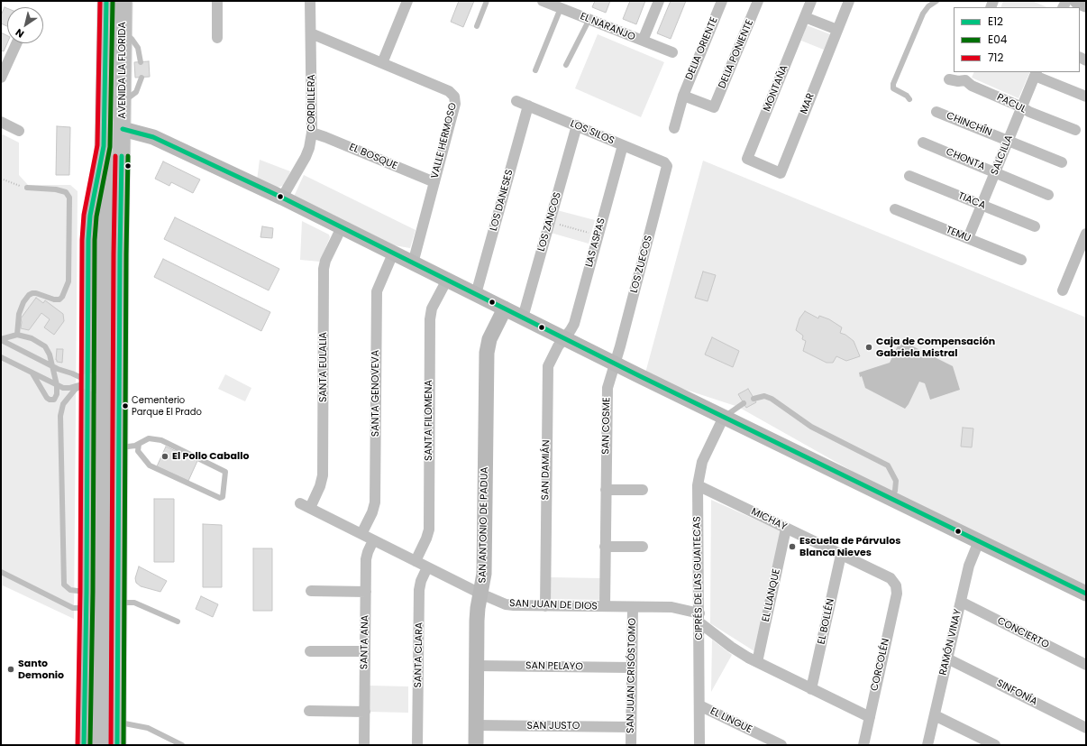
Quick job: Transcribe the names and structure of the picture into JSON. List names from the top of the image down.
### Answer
{
  "streets": {
    "main road": ["AVENIDA LA FLORIDA"],
    "street": [
      "EL NARANJO",
      "DELIA ORIENTE",
      "DELIA PONIENTE",
      "MONTAÑA",
      "CORDILLERA",
      "MAR",
      "PACUL",
      "CHINCHÍN",
      "LOS SILOS",
      "VALLE HERMOSO",
      "SALCILLA",
      "EL BOSQUE",
      "CHONTA",
      "LOS DANESES",
      "TIACA",
      "LOS ZANCOS",
      "TEMU",
      "LAS ASPAS",
      "LOS ZUECOS",
      "SANTA EULALIA",
      "SANTA GENOVEVA",
      "SANTA FILOMENA",
      "SAN COSME",
      "SAN DAMIÁN",
      "MICHAY",
      "SAN ANTONIO DE PADUA",
      "CIPRÉS DE LAS GUAITECAS",
      "EL LLANQUE",
      "SAN JUAN DE DIOS",
      "EL BOLLÉN",
      "CONCIERTO",
      "SANTA ANA",
      "RAMÓN VINAY",
      "SANTA CLARA",
      "CORCOLÉN",
      "SAN PELAYO",
      "SAN JUAN CRISÓSTOMO",
      "SINFONÍA",
      "EL LINGUE",
      "SAN JUSTO"
    ]
  },
  "crossings": [
    ["DELIA ORIENTE", "DELIA PONIENTE"],
    ["MONTAÑA", "MAR"],
    ["CORDILLERA", "VALLE HERMOSO"],
    ["CORDILLERA", "EL BOSQUE"],
    ["PACUL", "SALCILLA"],
    ["CHINCHÍN", "SALCILLA"],
    ["LOS SILOS", "LOS DANESES"],
    ["LOS SILOS", "LOS ZANCOS"],
    ["LOS SILOS", "LAS ASPAS"],
    ["LOS SILOS", "LOS ZUECOS"],
    ["VALLE HERMOSO", "EL BOSQUE"],
    ["SALCILLA", "CHONTA"],
    ["SALCILLA", "TIACA"],
    ["SALCILLA", "TEMU"],
    ["LAS ASPAS", "SAN DAMIÁN"],
    ["LOS ZUECOS", "SAN COSME"],
    ["SANTA EULALIA", "SAN JUAN DE DIOS"],
    ["SANTA GENOVEVA", "SAN JUAN DE DIOS"],
    ["SANTA FILOMENA", "SAN JUAN DE DIOS"],
    ["SAN COSME", "SAN JUAN DE DIOS"],
    ["SAN DAMIÁN", "SAN JUAN DE DIOS"],
    ["MICHAY", "CIPRÉS DE LAS GUAITECAS"],
    ["MICHAY", "EL LLANQUE"],
    ["MICHAY", "EL BOLLÉN"],
    ["MICHAY", "CORCOLÉN"],
    ["SAN ANTONIO DE PADUA", "SAN JUAN DE DIOS"],
    ["SAN ANTONIO DE PADUA", "SAN PELAYO"],
    ["SAN ANTONIO DE PADUA", "SAN JUSTO"],
    ["CIPRÉS DE LAS GUAITECAS", "SAN JUAN DE DIOS"],
    ["CIPRÉS DE LAS GUAITECAS", "EL LINGUE"],
    ["EL LLANQUE", "SAN JUAN DE DIOS"],
    ["SAN JUAN DE DIOS", "EL BOLLÉN"],
    ["SAN JUAN DE DIOS", "SANTA ANA"],
    ["SAN JUAN DE DIOS", "SANTA CLARA"],
    ["SAN JUAN DE DIOS", "CORCOLÉN"],
    ["SAN JUAN DE DIOS", "SAN JUAN CRISÓSTOMO"],
    ["CONCIERTO", "RAMÓN VINAY"],
    ["RAMÓN VINAY", "SINFONÍA"],
    ["SAN PELAYO", "SAN JUAN CRISÓSTOMO"],
    ["SAN JUAN CRISÓSTOMO", "SAN JUSTO"]
  ],
  "places": [
    "Caja de Compensación Gabriela Mistral",
    "Cementerio Parque El Prado",
    "El Pollo Caballo",
    "Escuela de Párvulos Blanca Nieves",
    "Santo Demonio"
  ],
  "lines": ["transit line E12", "transit line E04", "transit line 712"],
  "legend": ["E12", "E04", "712"],
  "north": "bottom left"
}
